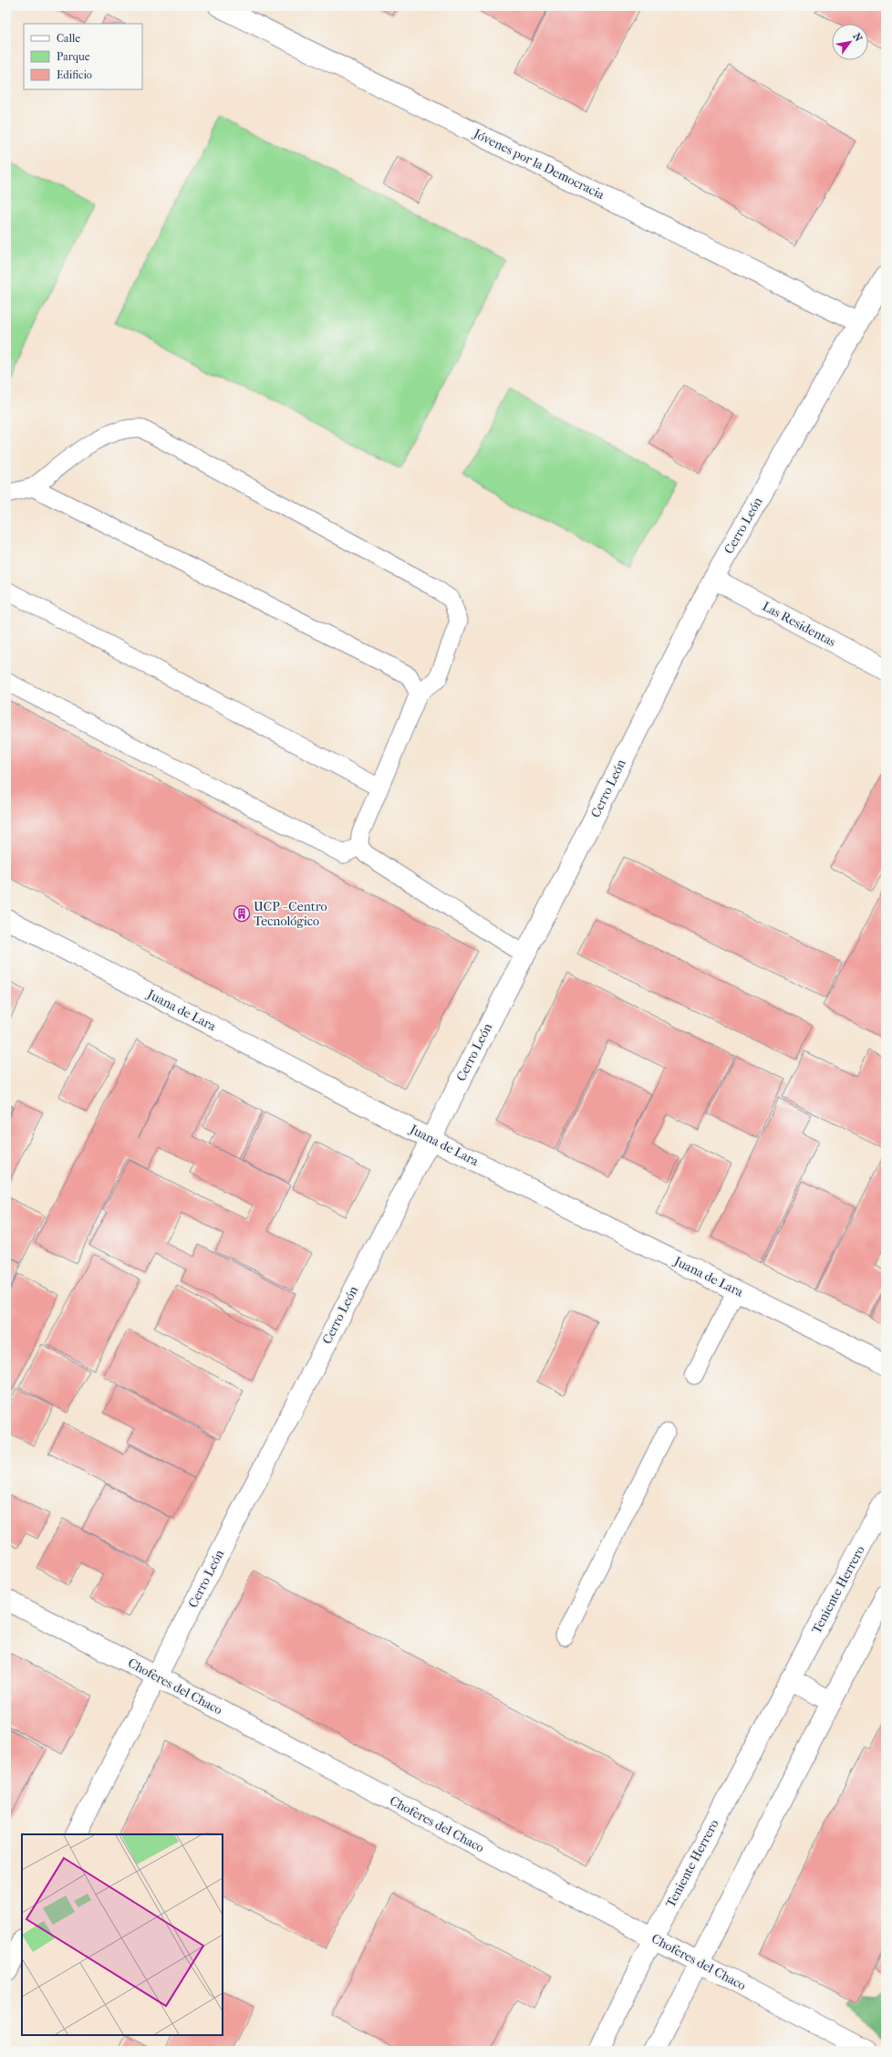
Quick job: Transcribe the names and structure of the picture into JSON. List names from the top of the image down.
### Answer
{
  "streets": {
    "street": [
      "Jóvenes por la Democracia",
      "Cerro León",
      "Las Residentas",
      "Juana de Lara",
      "Teniente Herrero",
      "Choferes del Chaco"
    ]
  },
  "crossings": [
    ["Jóvenes por la Democracia", "Cerro León"],
    ["Cerro León", "Las Residentas"],
    ["Cerro León", "Juana de Lara"],
    ["Cerro León", "Choferes del Chaco"],
    ["Teniente Herrero", "Choferes del Chaco"]
  ],
  "places": {
    "building": ["UCP - Centro Tecnológico"]
  },
  "legend": ["Calle", "Parque", "Edificio"],
  "north": "top right"
}
